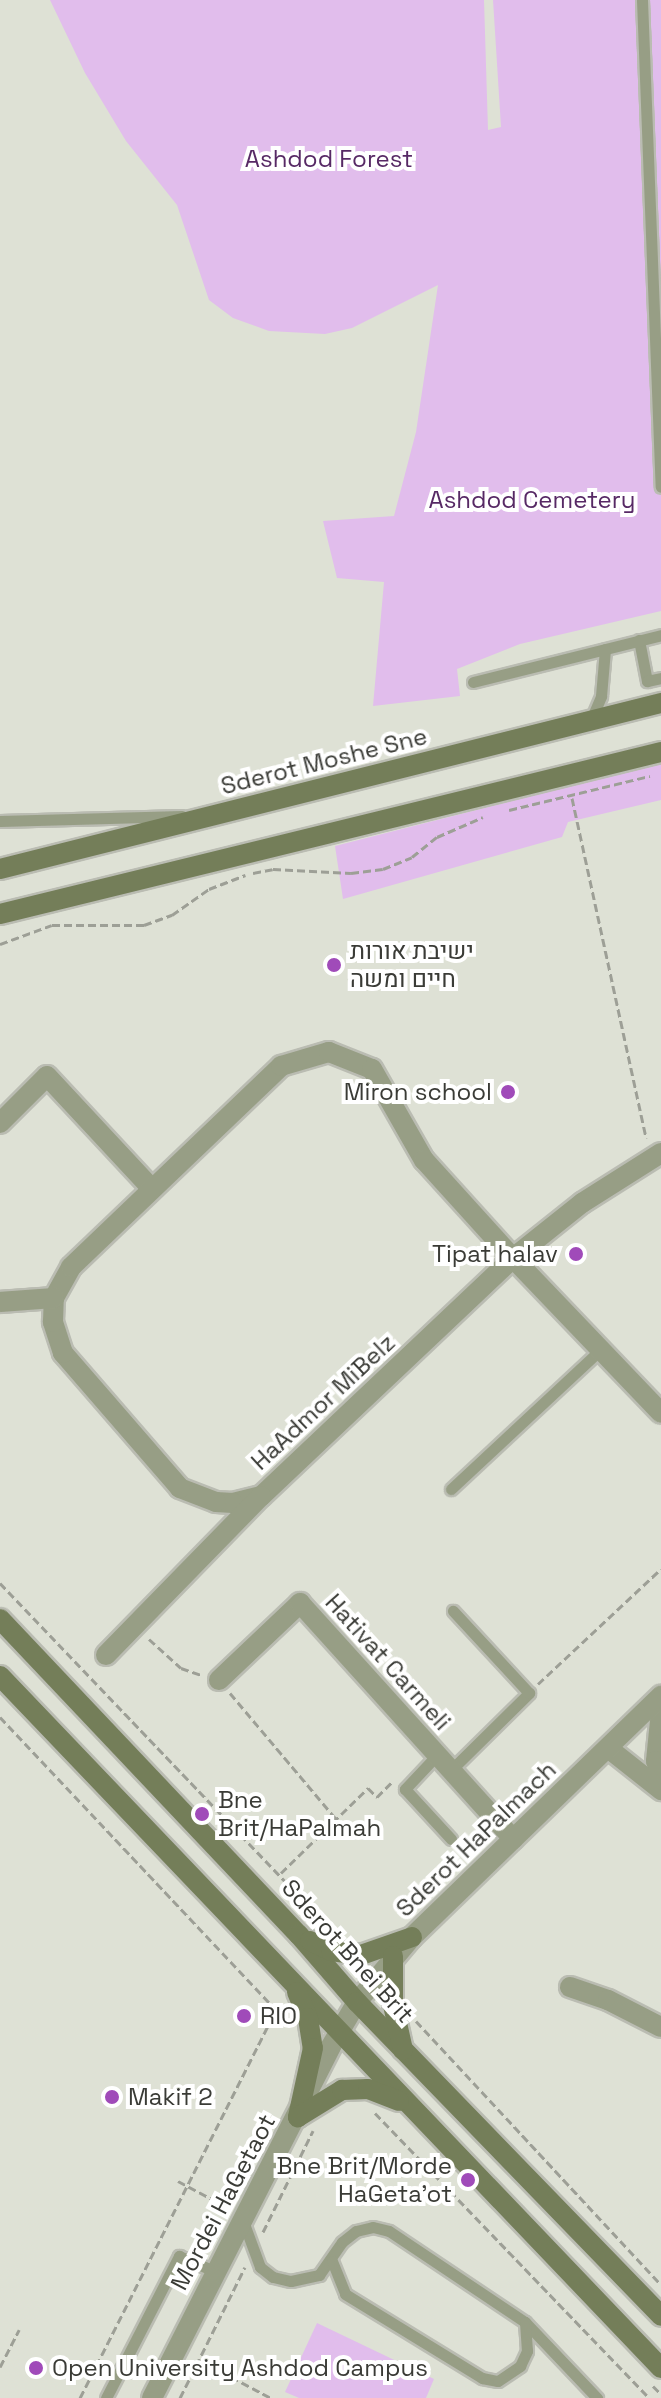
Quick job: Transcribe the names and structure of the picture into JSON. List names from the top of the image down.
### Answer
{
  "streets": {
    "main road": ["Sderot Moshe Sne", "Sderot Bnei Brit"],
    "street": [
      "HaAdmor MiBelz",
      "Hativat Carmeli",
      "Sderot HaPalmach",
      "Mordei HaGetaot"
    ]
  },
  "crossings": [
    ["Hativat Carmeli", "Sderot HaPalmach"],
    ["Sderot HaPalmach", "Sderot Bnei Brit"],
    ["Sderot HaPalmach", "Mordei HaGetaot"]
  ],
  "parks": ["Ashdod Forest", "Ashdod Cemetery"],
  "places": [
    "ישיבת אורות חיים ומשה",
    "Miron school",
    "Tipat halav",
    "Bne Brit/HaPalmah",
    "RIO",
    "Makif 2",
    "Bne Brit/Morde HaGeta'ot",
    "Open University Ashdod Campus"
  ]
}
